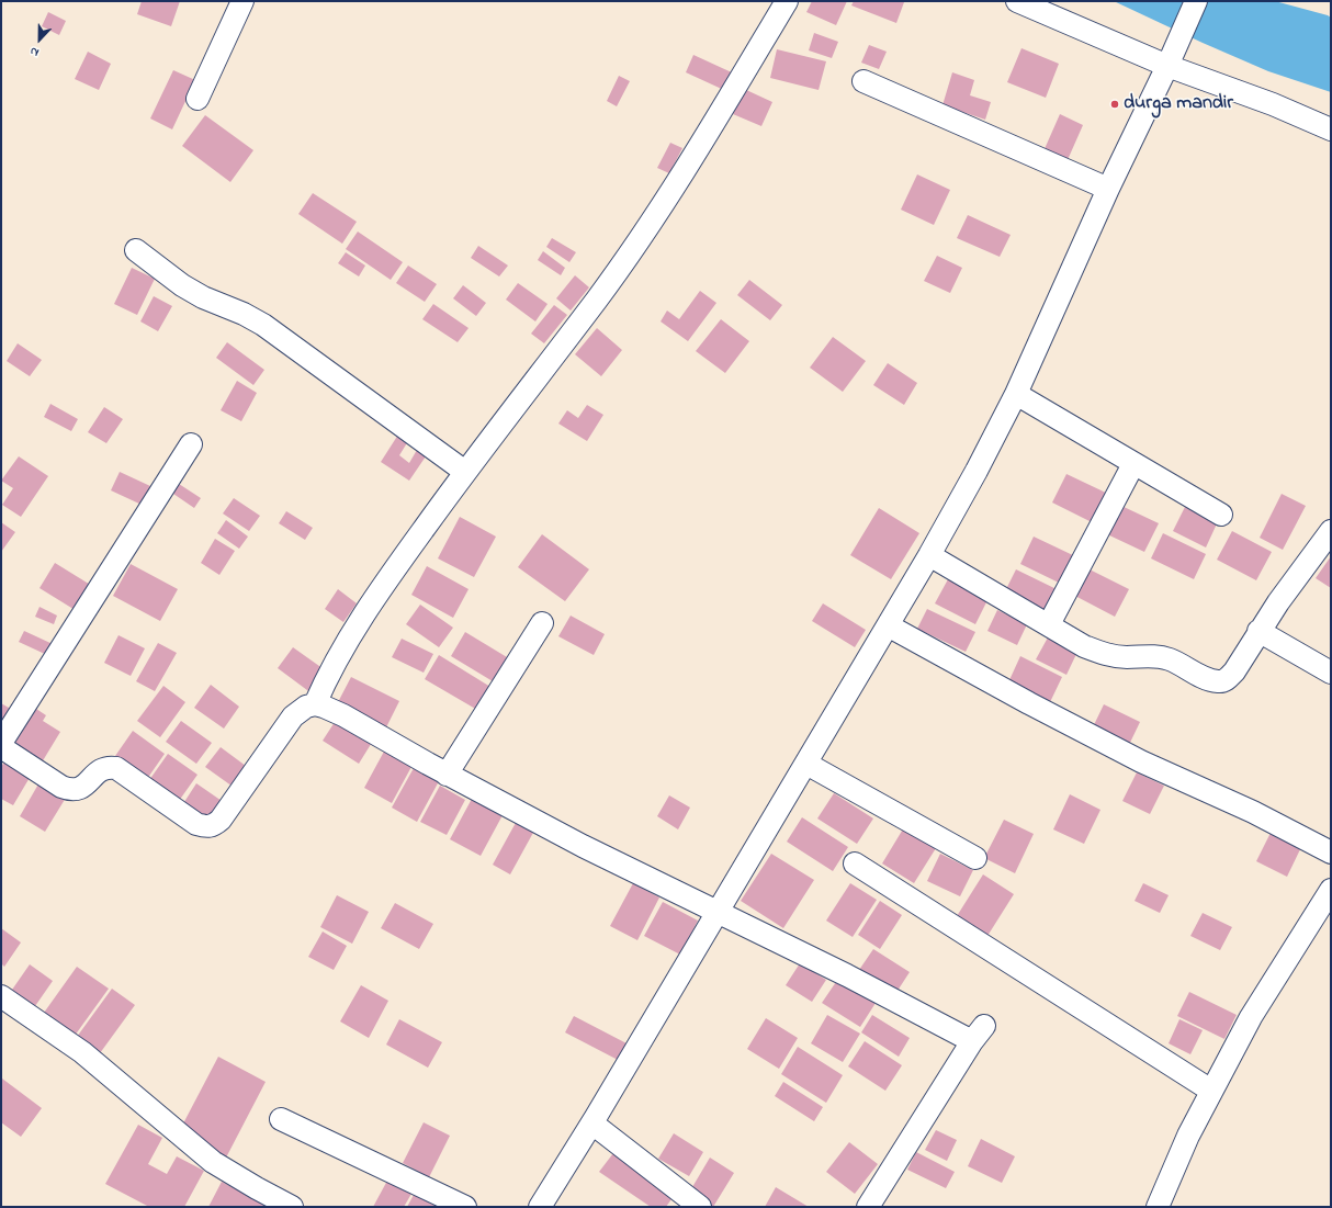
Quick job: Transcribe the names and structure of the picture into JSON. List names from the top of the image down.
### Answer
{
  "places": ["durga mandir"],
  "north": "bottom"
}
